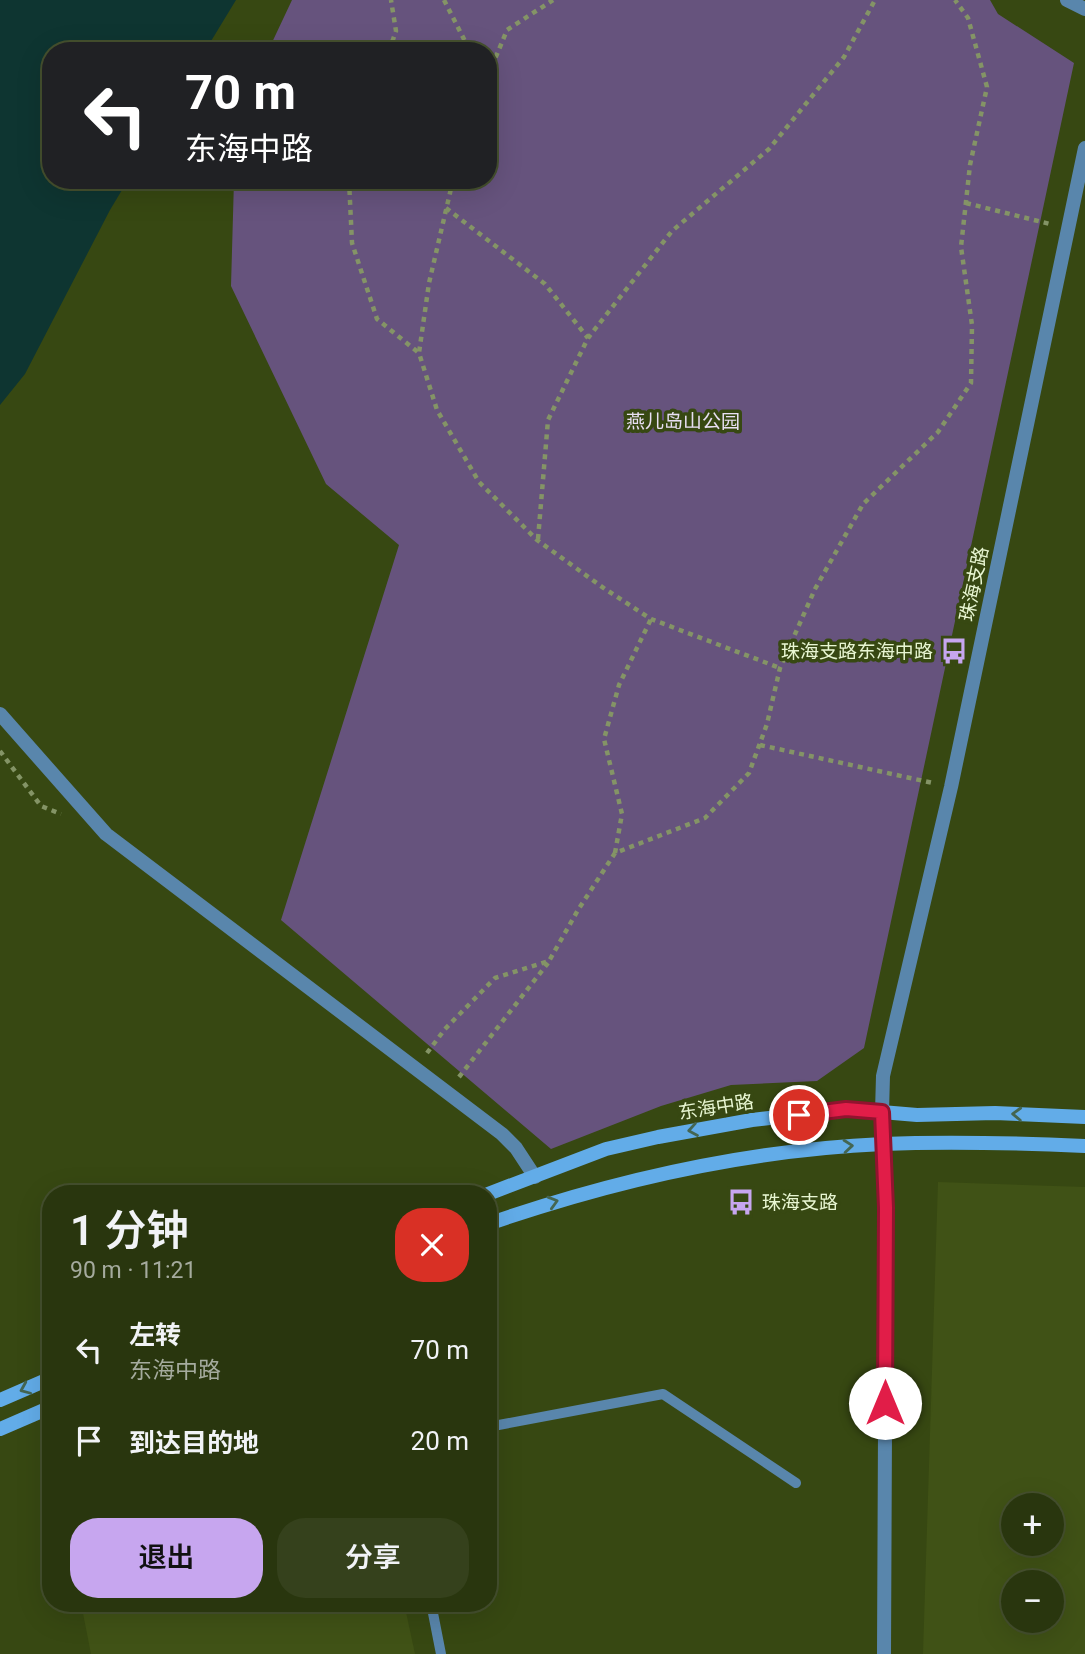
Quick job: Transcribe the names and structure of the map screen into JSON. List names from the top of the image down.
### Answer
{
  "streets": {
    "main road": ["东海中路"],
    "street": ["珠海支路"]
  },
  "crossings": [
    ["珠海支路", "东海中路"]
  ],
  "parks": ["燕儿岛山公园"],
  "places": {
    "bus stop": ["珠海支路东海中路", "珠海支路"]
  },
  "page": {
    "turn": ["70 m", "东海中路"],
    "heading": ["1 分钟", "90 m · 11:21"],
    "list": [
      {
        "name": "左转",
        "note": "东海中路",
        "value": "70 m"
      },
      {
        "name": "到达目的地",
        "value": "20 m"
      }
    ],
    "map_buttons": ["+", "−"],
    "buttons": ["退出", "分享"]
  }
}
